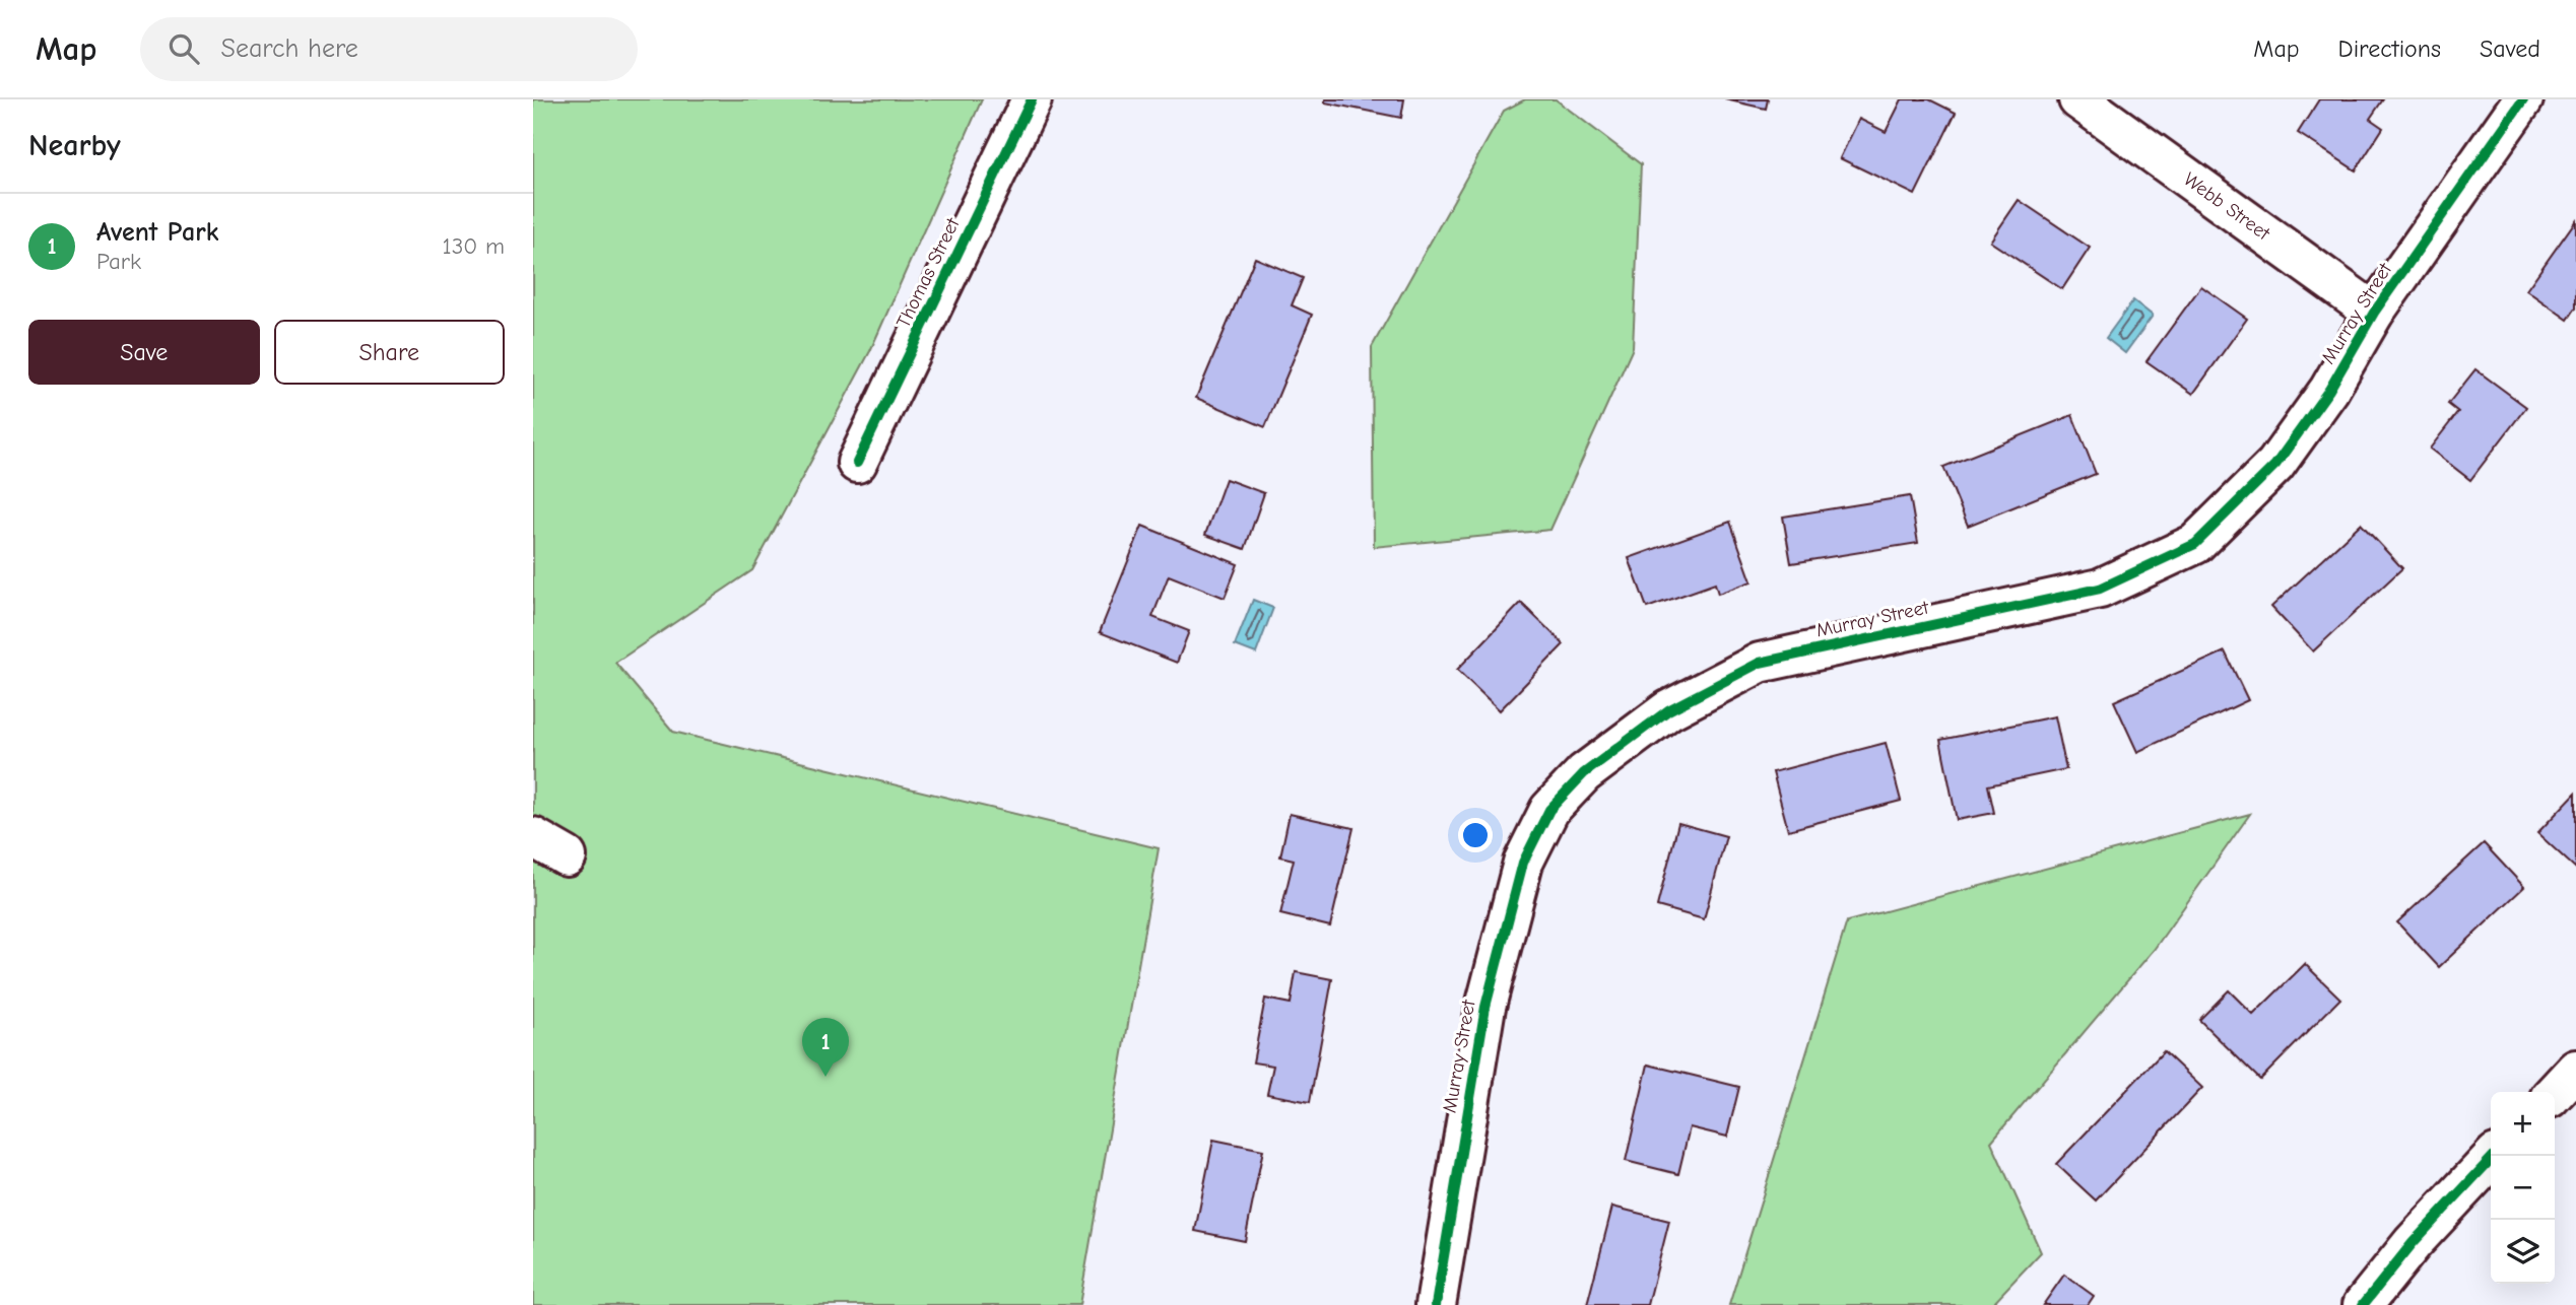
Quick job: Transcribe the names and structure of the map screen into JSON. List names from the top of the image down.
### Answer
{
  "streets": {
    "street": ["Webb Street", "Thomas Street", "Murray Street"]
  },
  "crossings": [
    ["Webb Street", "Murray Street"]
  ],
  "page": {
    "header": "Map",
    "search": "Search here",
    "nav": ["Map", "Directions", "Saved"],
    "heading": "Nearby",
    "list": [
      {
        "mark": "1",
        "name": "Avent Park",
        "note": "Park",
        "value": "130 m"
      }
    ],
    "buttons": ["Save", "Share"],
    "pins": "1",
    "map_buttons": ["+", "−"]
  }
}
